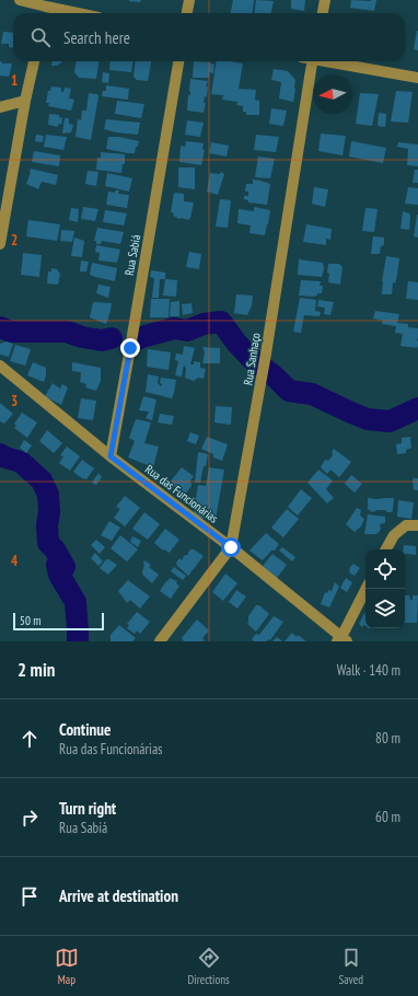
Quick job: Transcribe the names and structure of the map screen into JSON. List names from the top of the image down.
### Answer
{
  "streets": {
    "street": ["Rua Sabiá", "Rua Sanhaço", "Rua das Funcionárias"]
  },
  "crossings": [
    ["Rua Sabiá", "Rua das Funcionárias"],
    ["Rua Sanhaço", "Rua das Funcionárias"]
  ],
  "scale_bar": "50 m",
  "north": "left",
  "page": {
    "search": "Search here",
    "scale": "50 m",
    "heading": ["2 min", "Walk · 140 m"],
    "list": [
      ["Continue", "Rua das Funcionárias", "80 m"],
      ["Turn right", "Rua Sabiá", "60 m"],
      "Arrive at destination"
    ],
    "nav": ["Map", "Directions", "Saved"]
  },
  "grid": {
    "rows": [
      "1",
      "2",
      "3",
      "4"
    ]
  }
}
